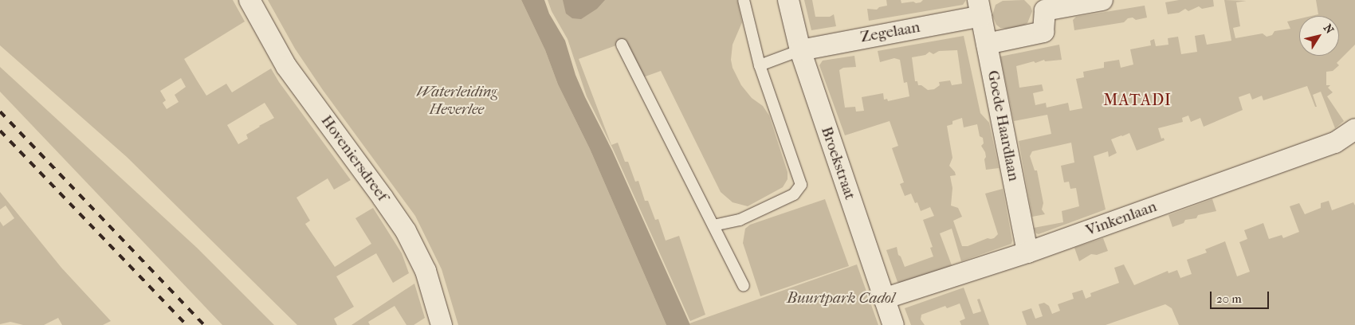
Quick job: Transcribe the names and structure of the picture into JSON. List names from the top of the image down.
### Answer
{
  "streets": {
    "street": [
      "Zegelaan",
      "Goede Haardlaan",
      "Hoveniersdreef",
      "Broekstraat",
      "Vinkenlaan"
    ]
  },
  "crossings": [
    ["Zegelaan", "Goede Haardlaan"],
    ["Zegelaan", "Broekstraat"],
    ["Goede Haardlaan", "Vinkenlaan"],
    ["Broekstraat", "Vinkenlaan"]
  ],
  "districts": ["MATADI"],
  "parks": ["Waterleiding Heverlee", "Buurtpark Cadol"],
  "scale_bar": "20 m",
  "north": "top right"
}
